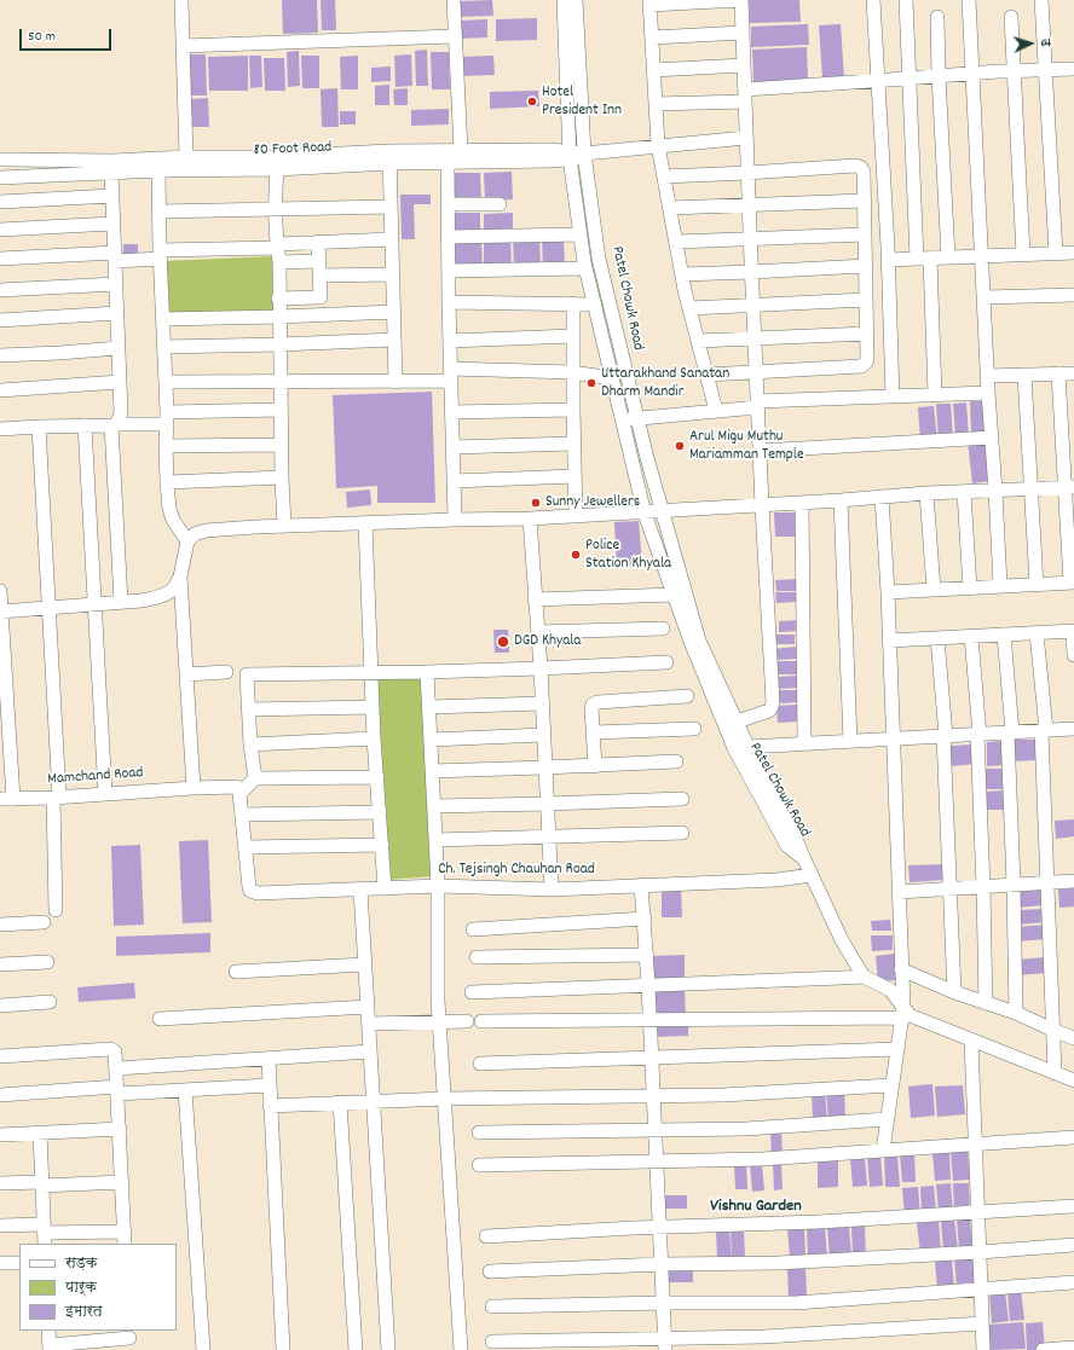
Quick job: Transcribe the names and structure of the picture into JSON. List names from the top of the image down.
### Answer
{
  "streets": {
    "street": [
      "80 Foot Road",
      "Patel Chowk Road",
      "Mamchand Road",
      "Ch. Tejsingh Chauhan Road"
    ]
  },
  "crossings": [
    ["80 Foot Road", "Patel Chowk Road"]
  ],
  "districts": ["Vishnu Garden"],
  "places": [
    "Hotel President Inn",
    "Uttarakhand Sanatan Dharm Mandir",
    "Arul Migu Muthu Mariamman Temple",
    "Sunny Jewellers",
    "Police Station Khyala",
    "DGD Khyala"
  ],
  "legend": ["सड़क", "पार्क", "इमारत"],
  "scale_bar": "50 m",
  "north": "right"
}
